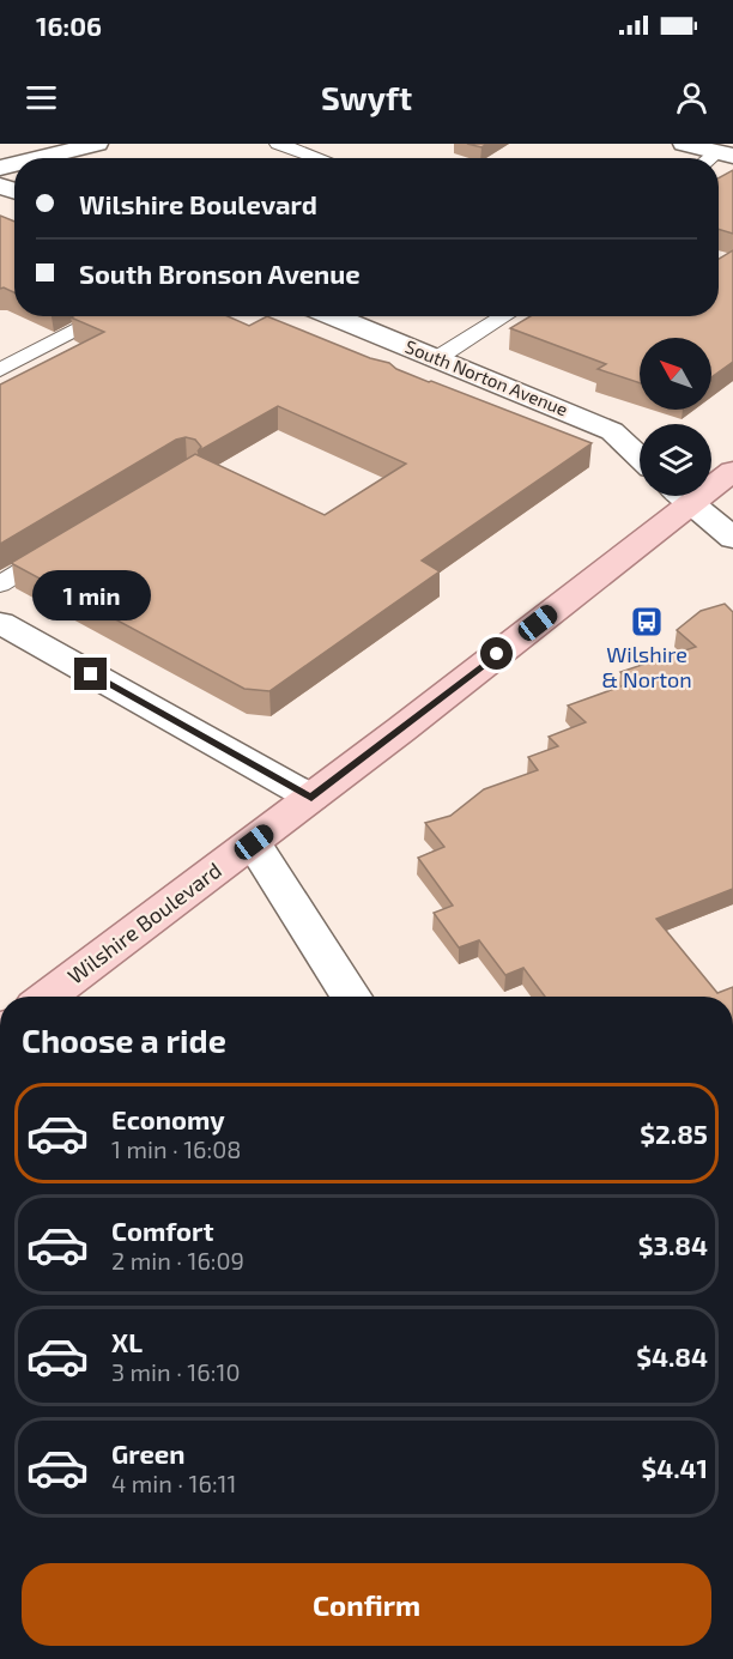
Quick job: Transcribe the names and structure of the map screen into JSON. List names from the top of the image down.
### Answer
{
  "streets": {
    "main road": ["Wilshire Boulevard"],
    "street": ["South Norton Avenue"]
  },
  "places": {
    "bus stop": ["Wilshire & Norton"]
  },
  "north": "top left",
  "page": {
    "status": "16:06",
    "header": "Swyft",
    "banner": ["Wilshire Boulevard", "South Bronson Avenue"],
    "bubble": "1 min",
    "heading": "Choose a ride",
    "list": [
      {
        "name": "Economy",
        "note": "1 min · 16:08",
        "value": "$2.85"
      },
      {
        "name": "Comfort",
        "note": "2 min · 16:09",
        "value": "$3.84"
      },
      {
        "name": "XL",
        "note": "3 min · 16:10",
        "value": "$4.84"
      },
      {
        "name": "Green",
        "note": "4 min · 16:11",
        "value": "$4.41"
      }
    ],
    "buttons": "Confirm"
  }
}
